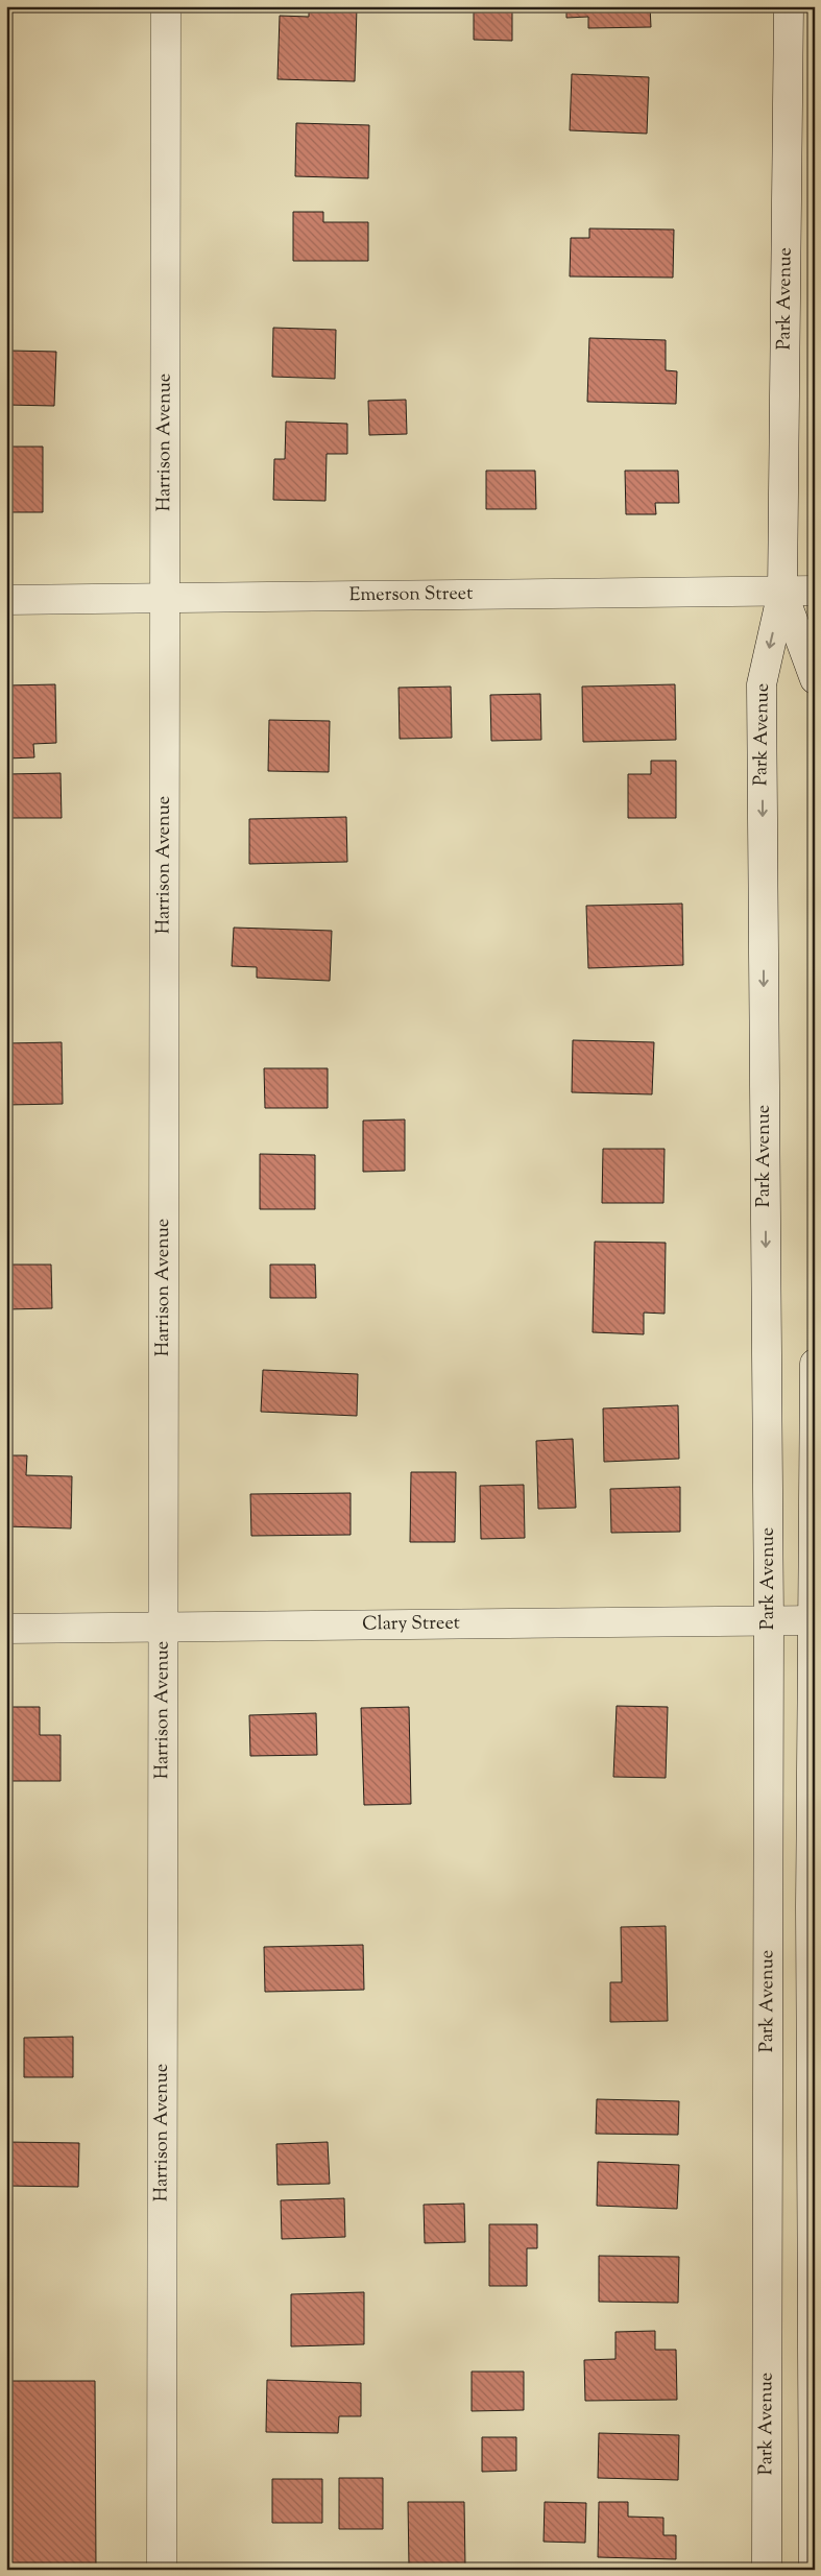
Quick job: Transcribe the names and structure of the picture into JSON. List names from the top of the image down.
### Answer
{
  "streets": {
    "street": [
      "Park Avenue",
      "Harrison Avenue",
      "Emerson Street",
      "Clary Street"
    ]
  },
  "crossings": [
    ["Park Avenue", "Emerson Street"],
    ["Park Avenue", "Clary Street"],
    ["Harrison Avenue", "Emerson Street"],
    ["Harrison Avenue", "Clary Street"]
  ]
}
